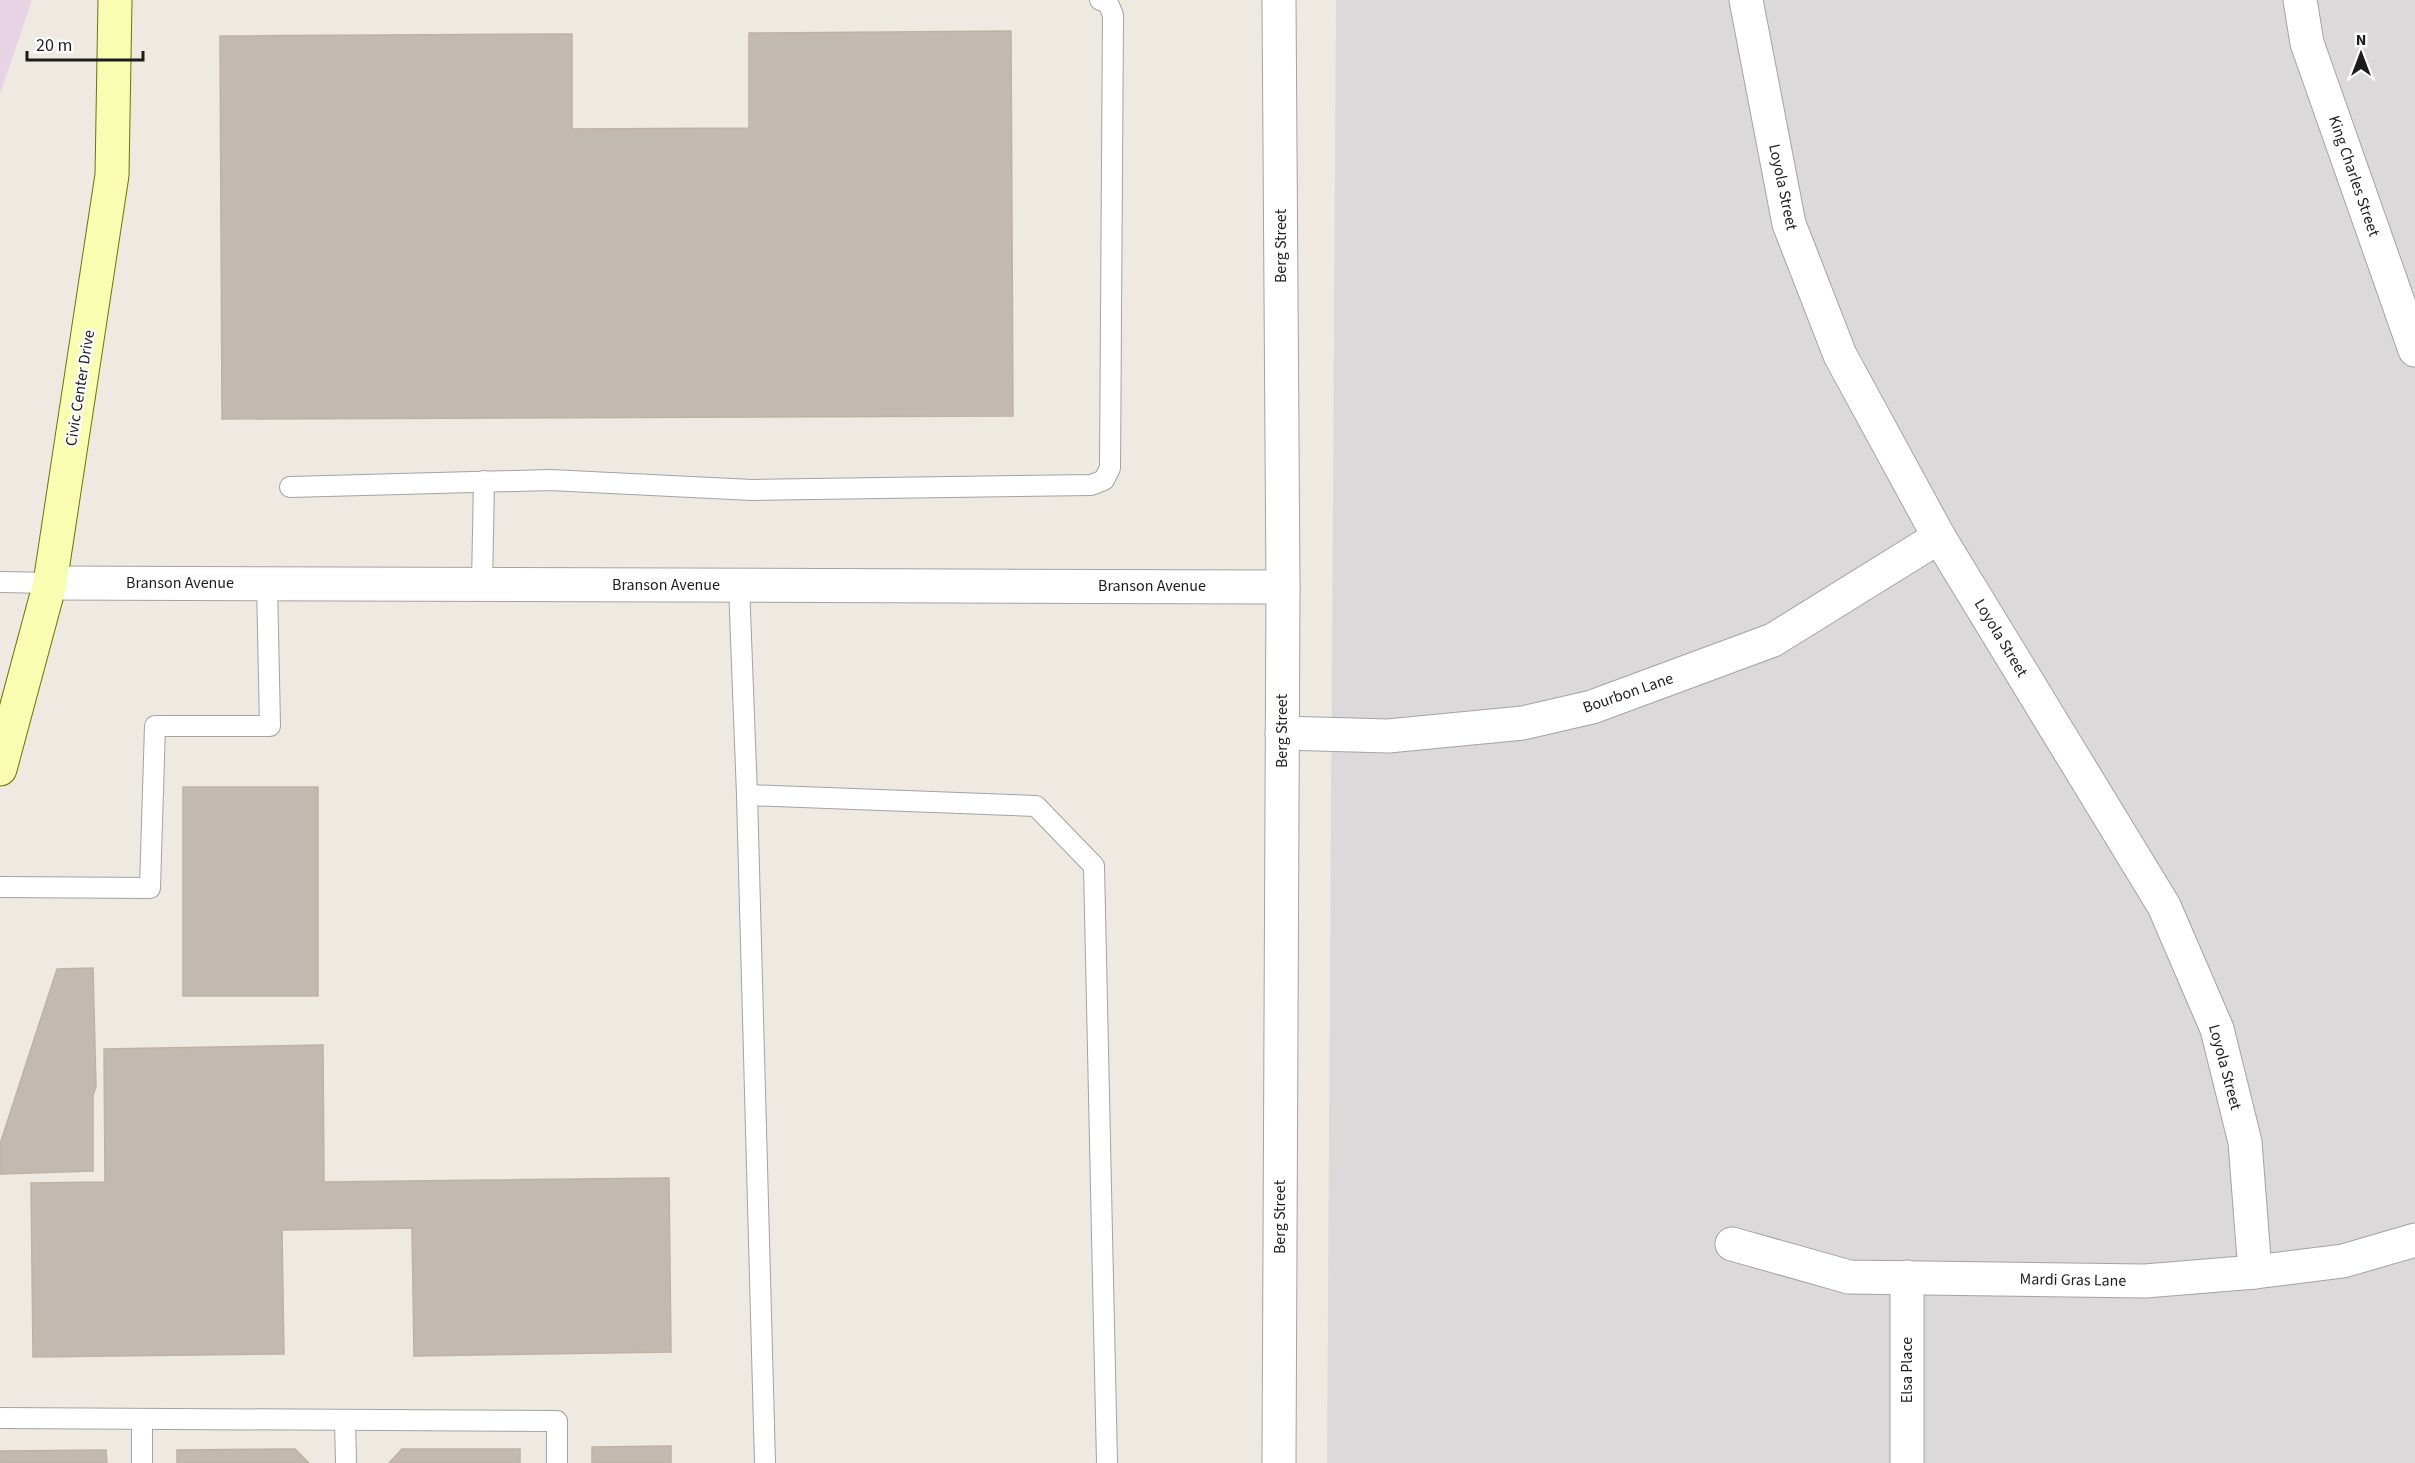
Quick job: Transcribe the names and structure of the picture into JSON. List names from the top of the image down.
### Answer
{
  "streets": {
    "street": [
      "King Charles Street",
      "Loyola Street",
      "Berg Street",
      "Civic Center Drive",
      "Branson Avenue",
      "Bourbon Lane",
      "Mardi Gras Lane",
      "Elsa Place"
    ]
  },
  "crossings": [
    ["Loyola Street", "Bourbon Lane"],
    ["Loyola Street", "Mardi Gras Lane"],
    ["Berg Street", "Branson Avenue"],
    ["Berg Street", "Bourbon Lane"],
    ["Civic Center Drive", "Branson Avenue"],
    ["Mardi Gras Lane", "Elsa Place"]
  ],
  "scale_bar": "20 m",
  "north": "top"
}
